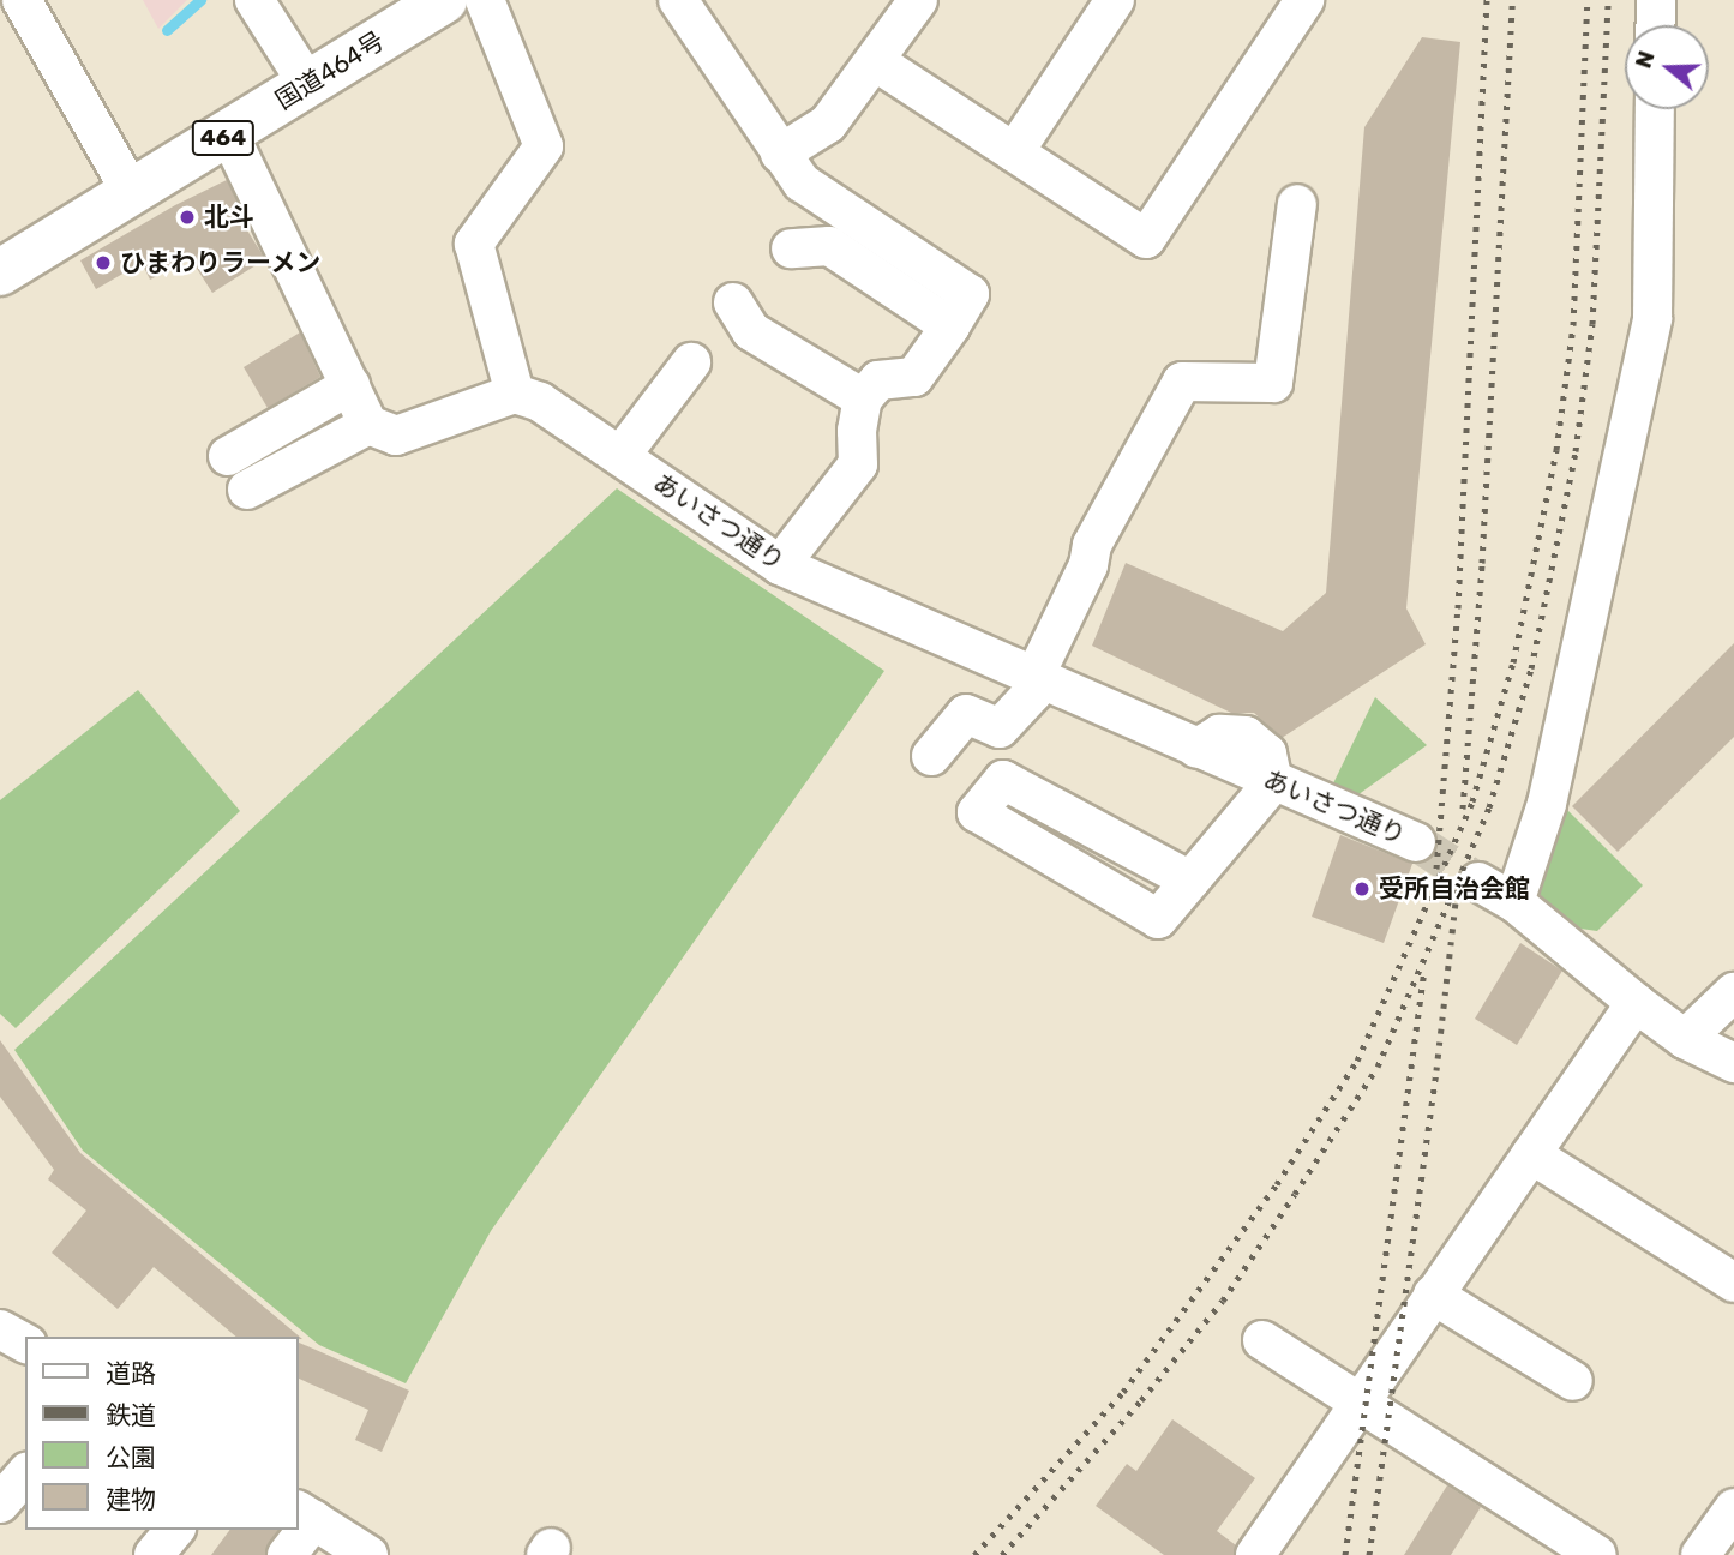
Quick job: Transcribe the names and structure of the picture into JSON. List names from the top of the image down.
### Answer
{
  "streets": {
    "highway": ["国道464号", "464"],
    "street": ["あいさつ通り"]
  },
  "places": ["北斗", "ひまわりラーメン", "受所自治会館"],
  "legend": [
    "道路",
    "鉄道",
    "公園",
    "建物"
  ],
  "north": "left"
}
